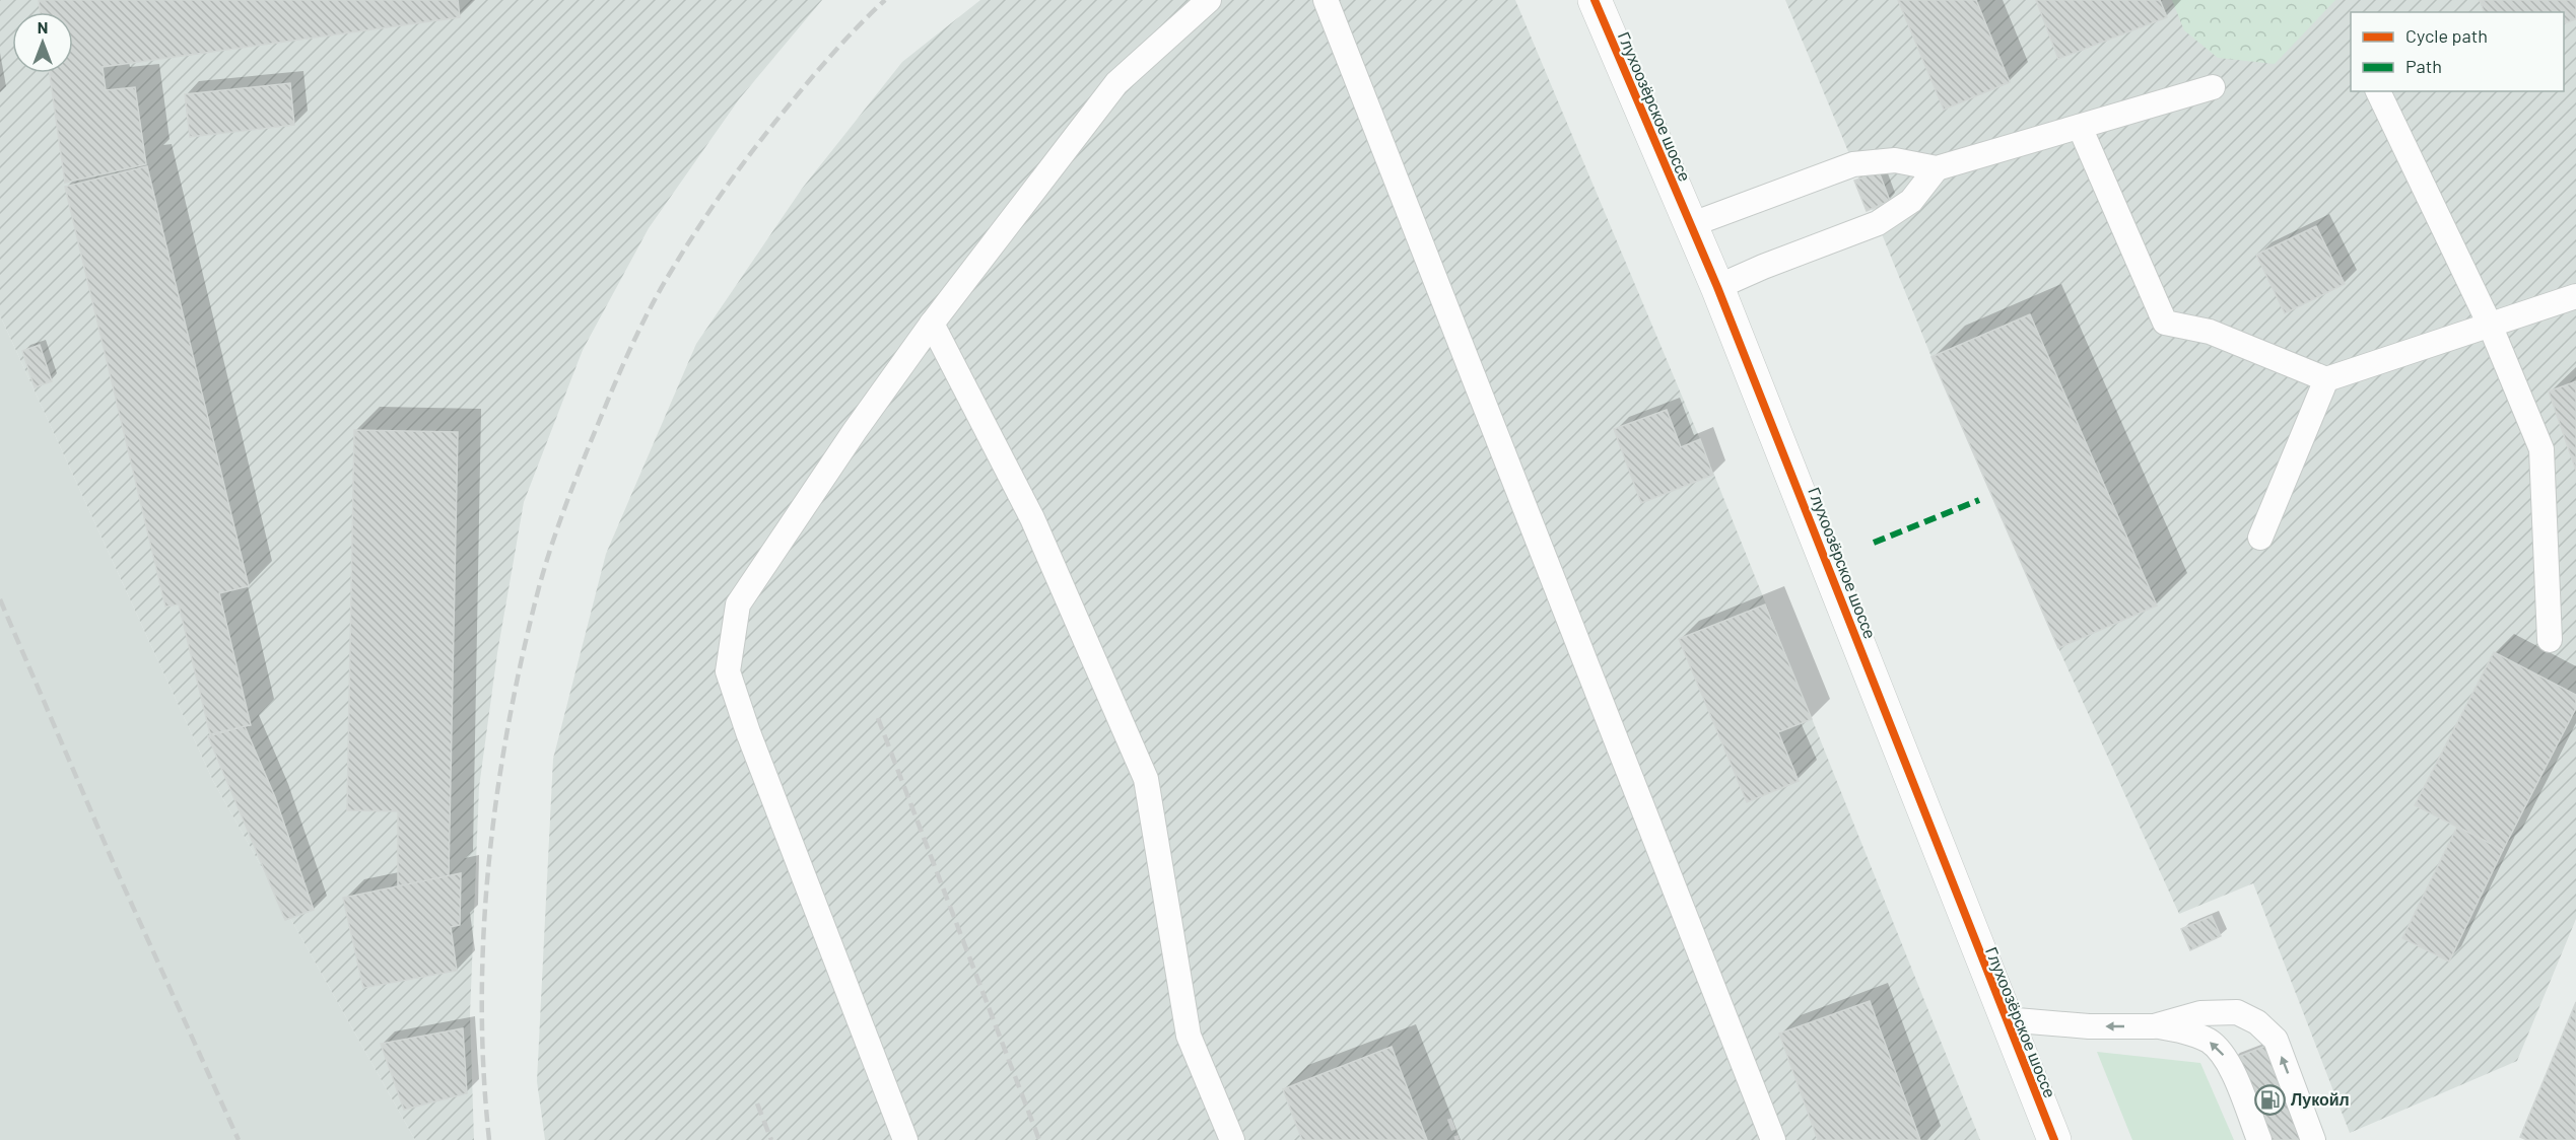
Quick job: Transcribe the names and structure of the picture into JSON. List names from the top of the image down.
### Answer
{
  "streets": {
    "street": ["Глухоозёрское шоссе"]
  },
  "places": {
    "fuel station": ["Лукойл"]
  },
  "legend": ["Cycle path", "Path"],
  "north": "top"
}
